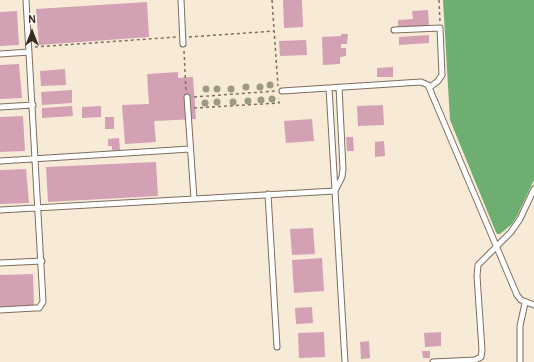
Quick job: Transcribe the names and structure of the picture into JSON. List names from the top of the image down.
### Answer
{
  "north": "top"
}
